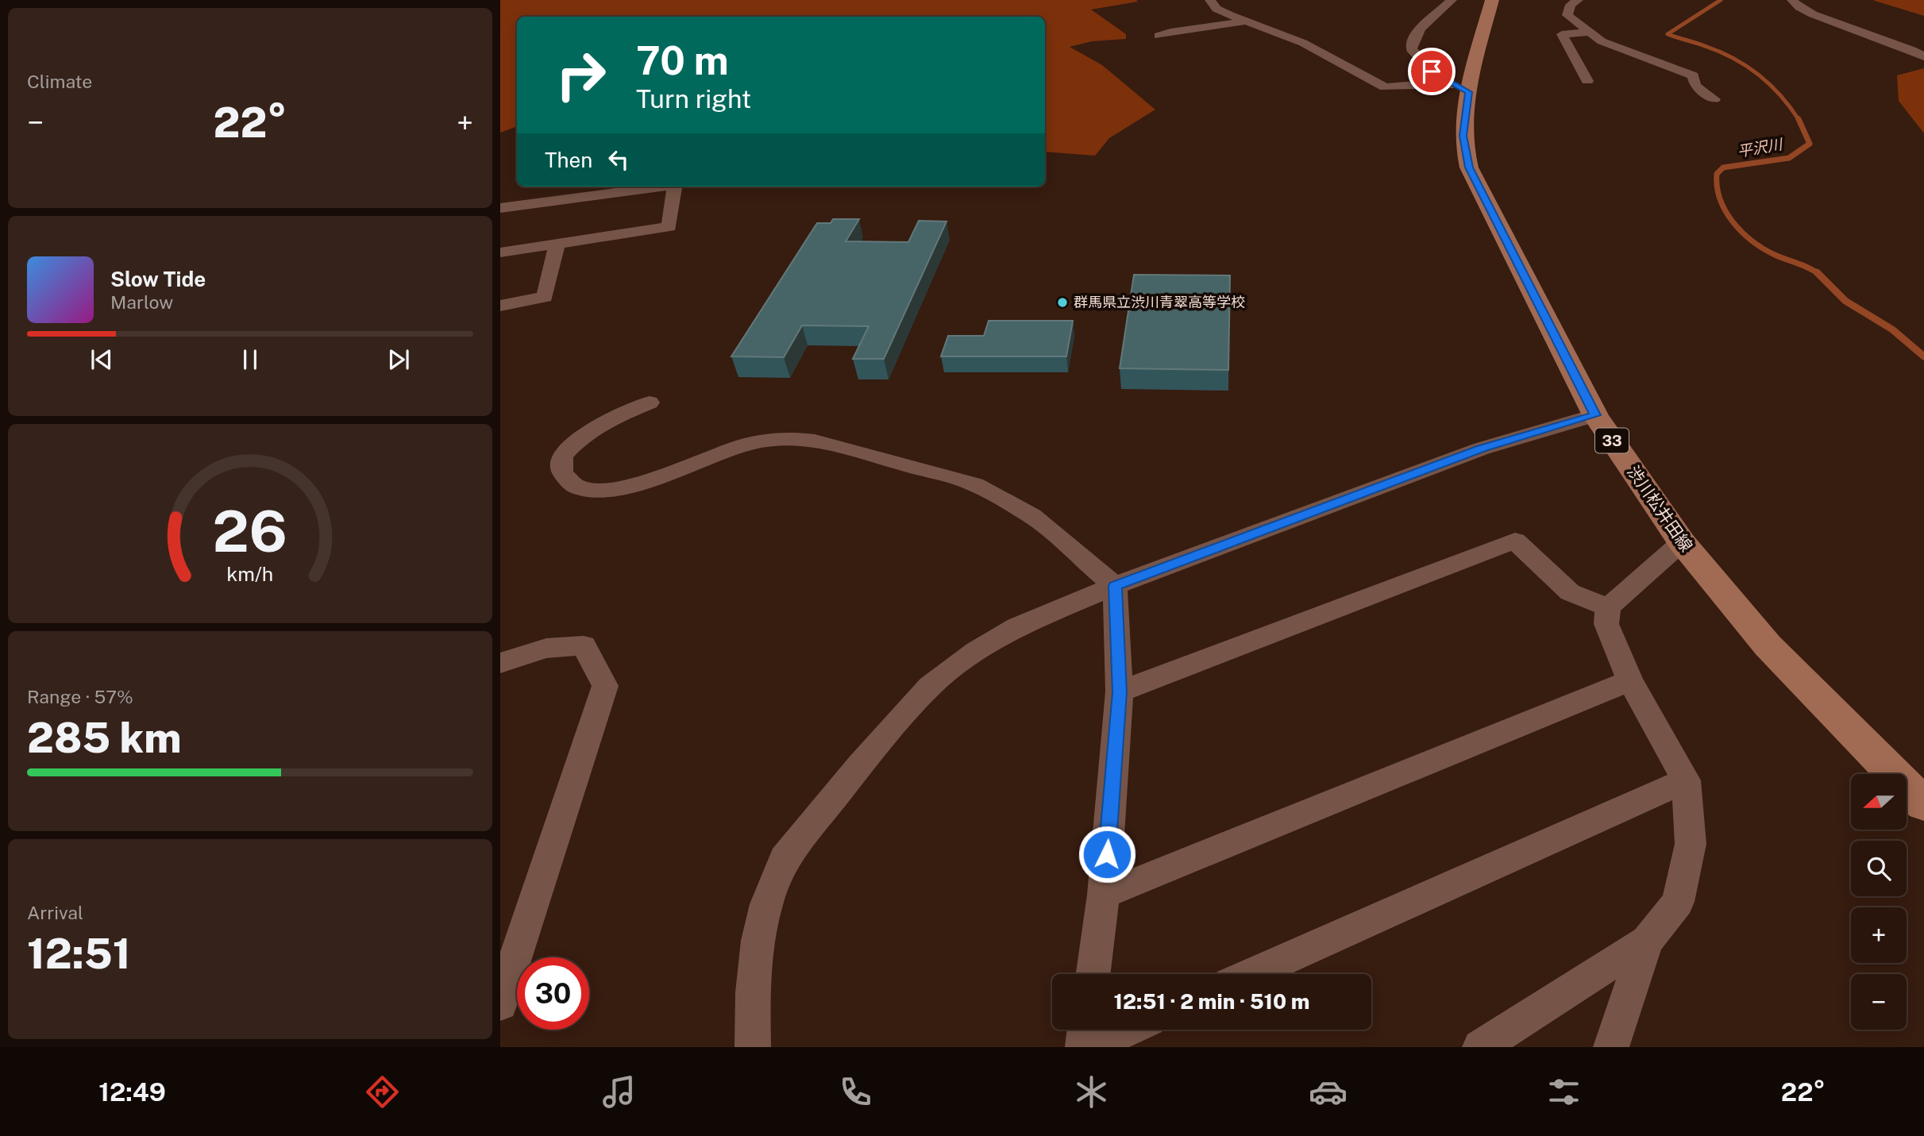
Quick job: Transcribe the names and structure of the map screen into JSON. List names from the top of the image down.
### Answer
{
  "streets": {
    "main road": ["33", "渋川松井田線"]
  },
  "water": ["平沢川"],
  "places": ["群馬県立渋川青翠高等学校"],
  "north": "left",
  "page": {
    "tile": [
      "Climate",
      ["Range · 57%", "285 km"],
      ["Arrival", "12:51"]
    ],
    "turn": ["70 m", "Turn right"],
    "heat": ["−", "22°", "+"],
    "then": "Then",
    "song": ["Slow Tide", "Marlow"],
    "map_buttons": ["+", "−"],
    "limit": "30",
    "trip": "12:51 · 2 min · 510 m",
    "tabs": ["12:49", "22°"],
    "gauge": ["26", "km/h"]
  }
}
